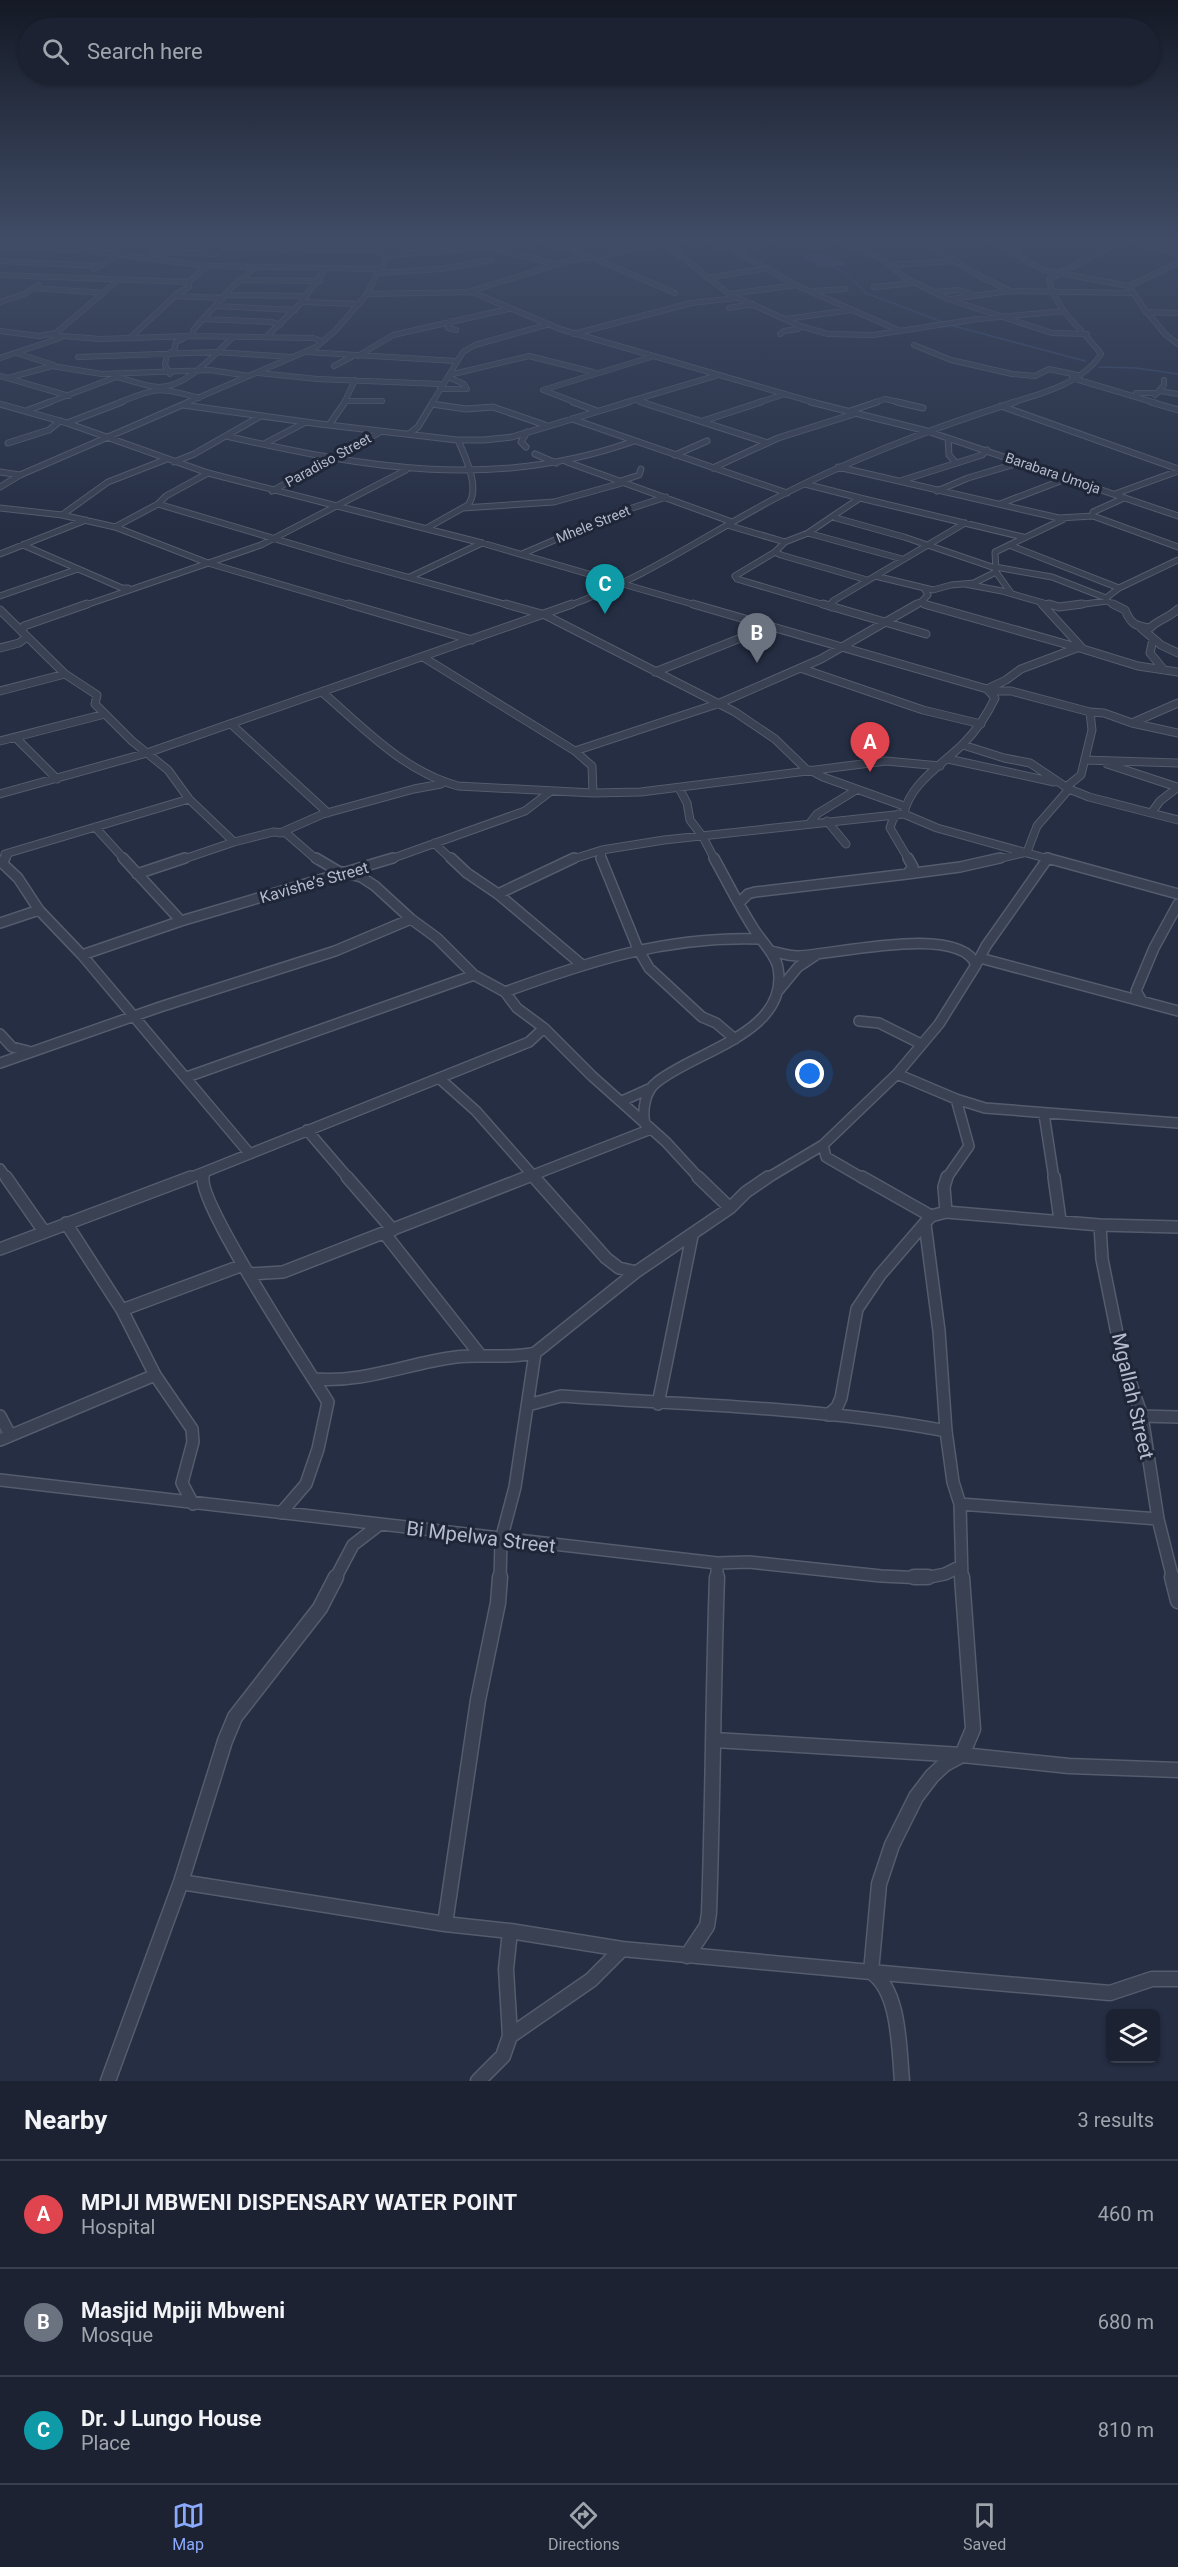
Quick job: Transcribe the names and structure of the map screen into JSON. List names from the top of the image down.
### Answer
{
  "streets": {
    "street": [
      "Paradiso Street",
      "Barabara Umoja",
      "Mhele Street",
      "Kavishe’s Street",
      "Mgallah Street",
      "Bi Mpelwa Street"
    ]
  },
  "crossings": [
    ["Paradiso Street", "Barabara Umoja"]
  ],
  "page": {
    "search": "Search here",
    "pins": ["C", "B", "A"],
    "heading": ["Nearby", "3 results"],
    "list": [
      {
        "mark": "A",
        "name": "MPIJI MBWENI DISPENSARY WATER POINT",
        "note": "Hospital",
        "value": "460 m"
      },
      {
        "mark": "B",
        "name": "Masjid Mpiji Mbweni",
        "note": "Mosque",
        "value": "680 m"
      },
      {
        "mark": "C",
        "name": "Dr. J Lungo House",
        "note": "Place",
        "value": "810 m"
      }
    ],
    "nav": ["Map", "Directions", "Saved"]
  }
}
